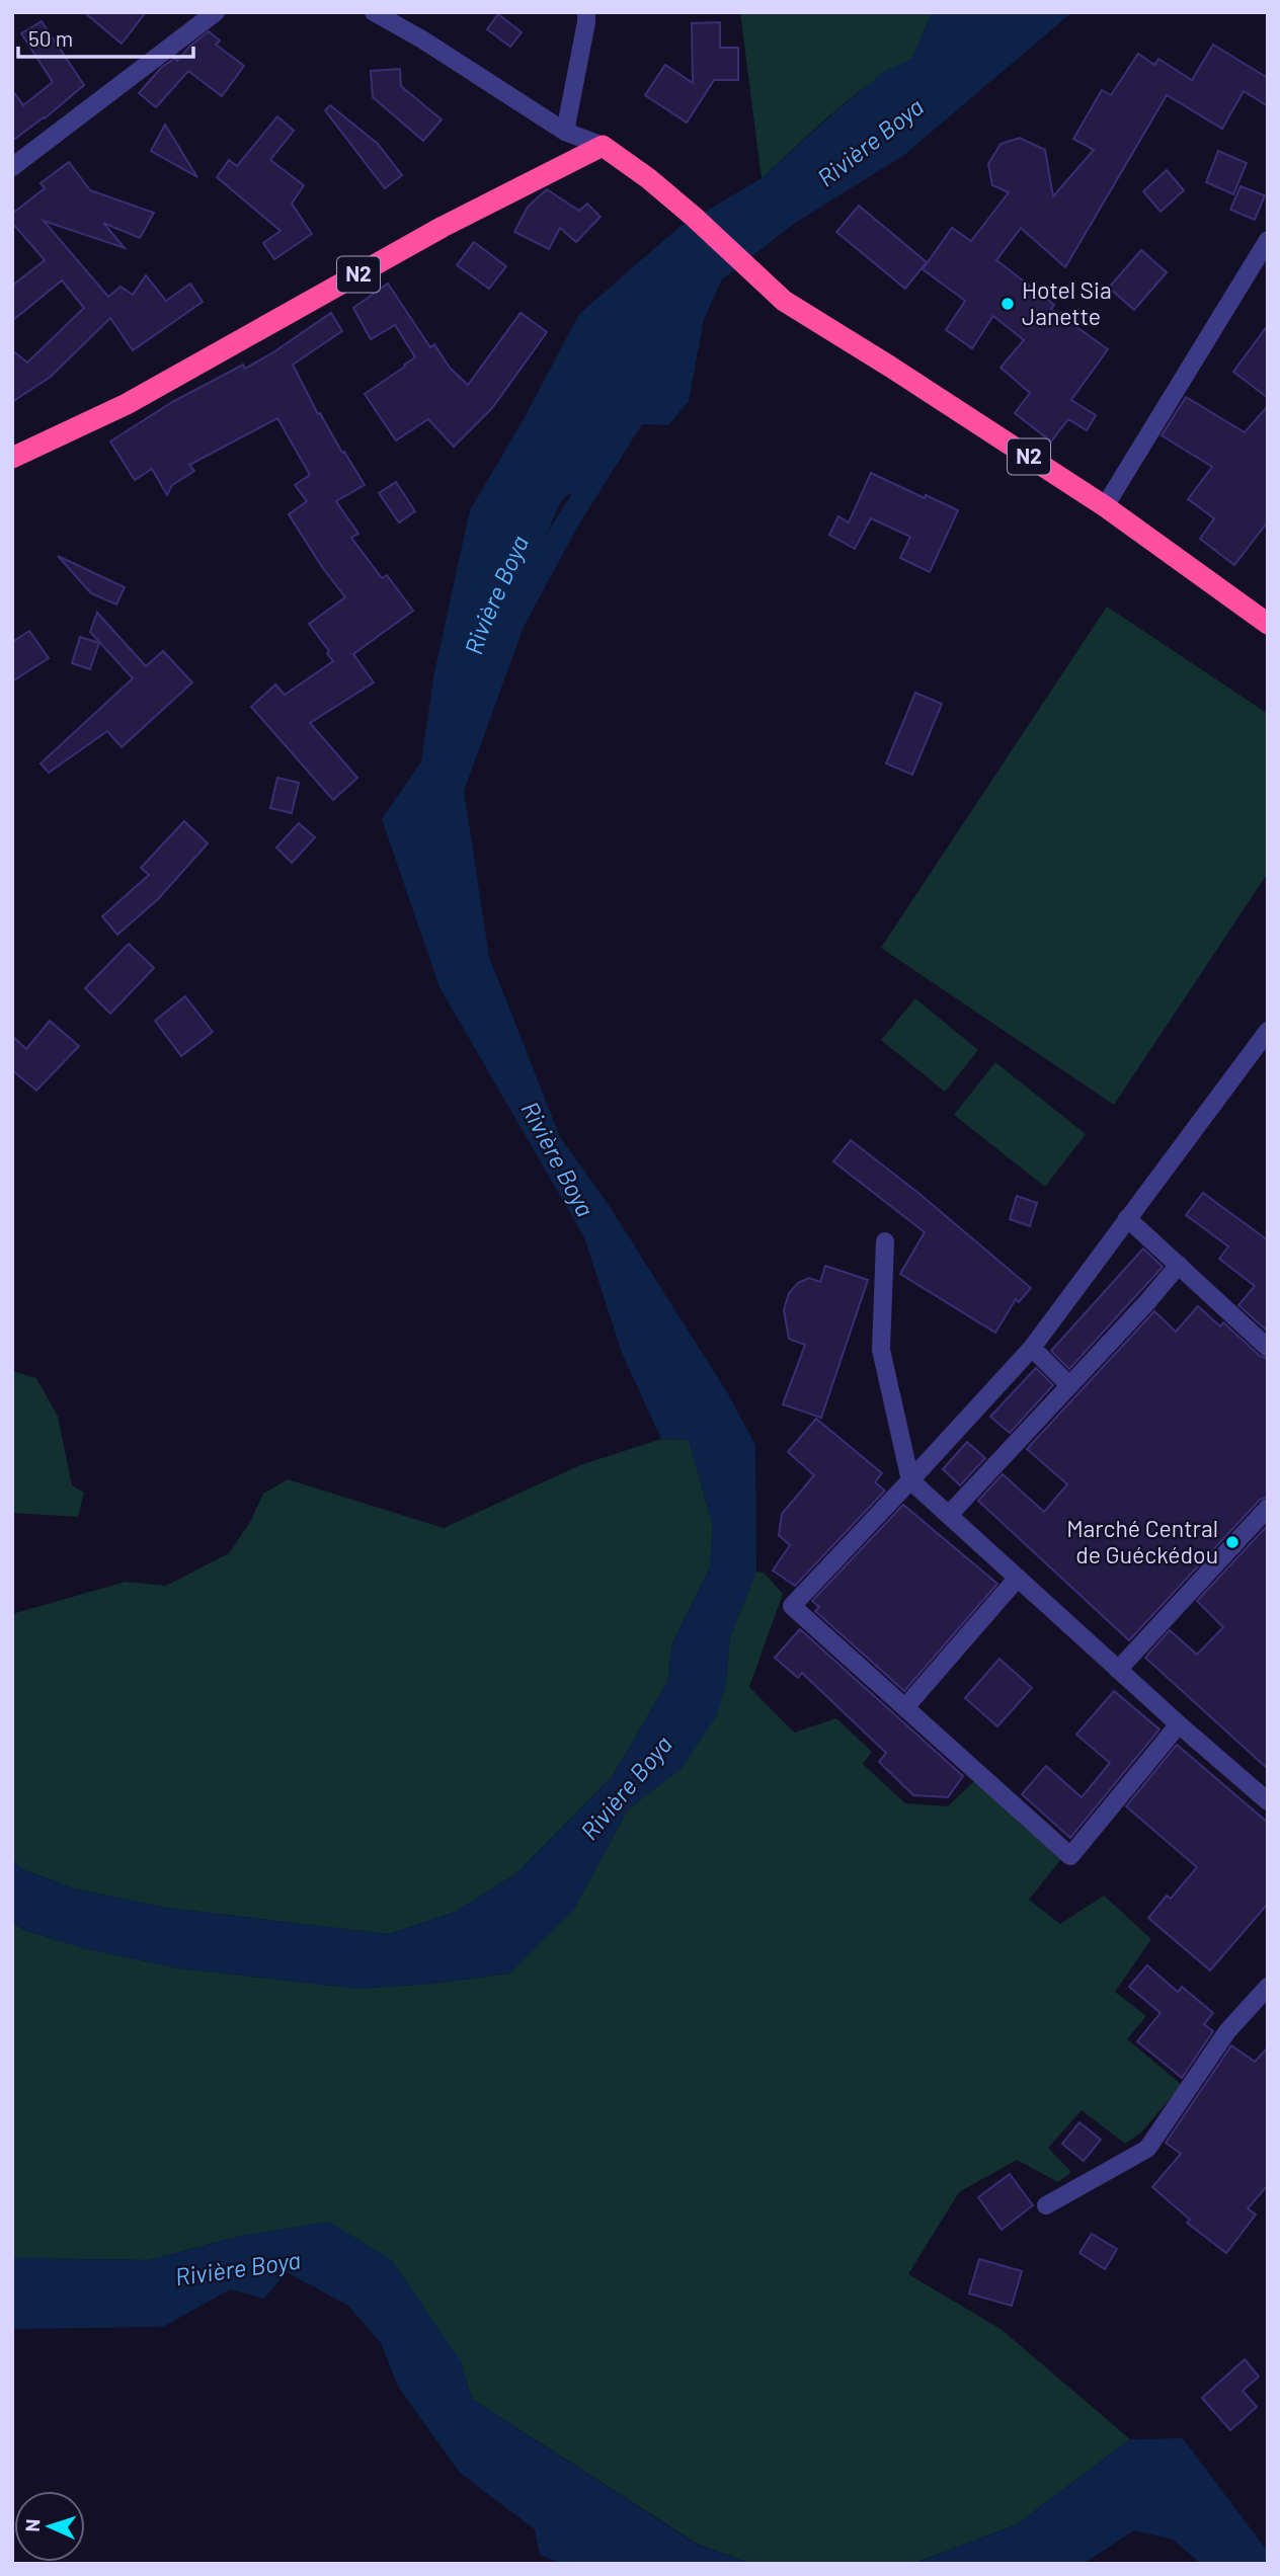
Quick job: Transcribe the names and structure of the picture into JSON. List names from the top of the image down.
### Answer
{
  "streets": {
    "highway": ["N2"]
  },
  "water": ["Rivière Boya"],
  "places": ["Hotel Sia Janette", "Marché Central de Guéckédou"],
  "scale_bar": "50 m",
  "north": "left"
}
